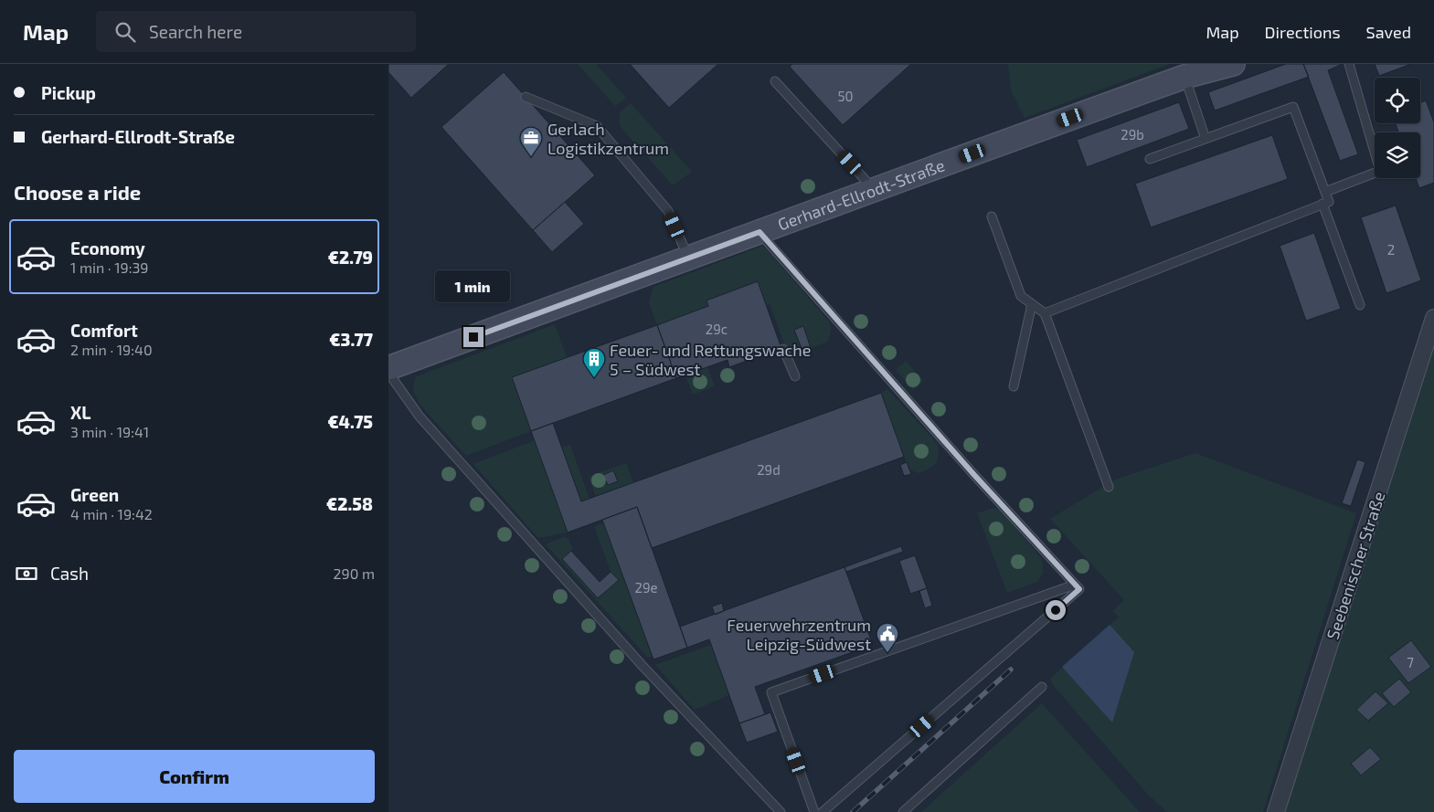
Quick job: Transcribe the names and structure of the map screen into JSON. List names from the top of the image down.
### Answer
{
  "streets": {
    "main road": ["Gerhard-Ellrodt-Straße"],
    "street": ["Seebenischer Straße"]
  },
  "places": {
    "office": ["Gerlach Logistikzentrum"],
    "building": ["Feuer- und Rettungswache 5 – Südwest"],
    "public building": ["Feuerwehrzentrum Leipzig-Südwest"]
  },
  "house_numbers": [
    "50",
    "29b",
    "2",
    "29c",
    "29d",
    "29e",
    "7"
  ],
  "page": {
    "header": "Map",
    "search": "Search here",
    "nav": ["Map", "Directions", "Saved"],
    "banner": ["Pickup", "Gerhard-Ellrodt-Straße"],
    "heading": "Choose a ride",
    "list": [
      {
        "name": "Economy",
        "note": "1 min · 19:39",
        "value": "€2.79"
      },
      {
        "name": "Comfort",
        "note": "2 min · 19:40",
        "value": "€3.77"
      },
      {
        "name": "XL",
        "note": "3 min · 19:41",
        "value": "€4.75"
      },
      {
        "name": "Green",
        "note": "4 min · 19:42",
        "value": "€2.58"
      }
    ],
    "bubble": "1 min",
    "pay": ["Cash", "290 m"],
    "buttons": "Confirm"
  }
}
